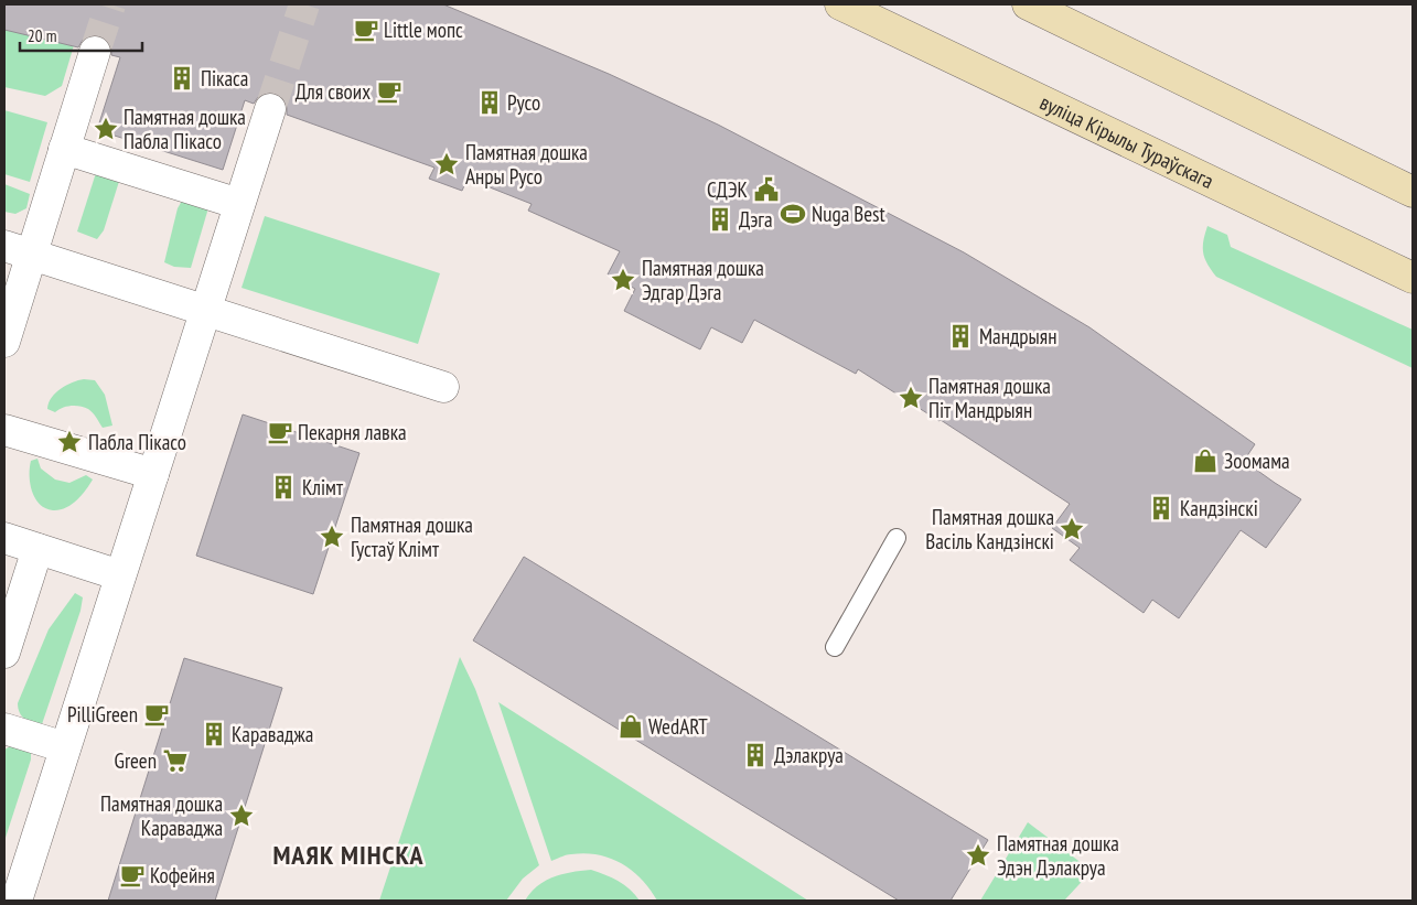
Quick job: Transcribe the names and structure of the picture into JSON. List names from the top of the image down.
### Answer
{
  "streets": {
    "main road": ["вуліца Кірылы Тураўскага"]
  },
  "districts": ["МАЯК МІНСКА"],
  "places": {
    "cafe": [
      "Little мопс",
      "Для своих",
      "Пекарня лавка",
      "PilliGreen",
      "Кофейня"
    ],
    "building": [
      "Пікаса",
      "Русо",
      "Дэга",
      "Мандрыян",
      "Клімт",
      "Кандзінскі",
      "Караваджа",
      "Дэлакруа"
    ],
    "place": [
      "Памятная дошка Пабла Пікасо",
      "Памятная дошка Анры Русо",
      "Памятная дошка Эдгар Дэга",
      "Памятная дошка Піт Мандрыян",
      "Пабла Пікасо",
      "Памятная дошка Васіль Кандзінскі",
      "Памятная дошка Густаў Клімт",
      "Памятная дошка Караваджа",
      "Памятная дошка Эдэн Дэлакруа"
    ],
    "public building": ["СДЭК"],
    "sports": ["Nuga Best"],
    "shop": ["Зоомама", "WedART"],
    "supermarket": ["Green"]
  },
  "scale_bar": "20 m"
}
